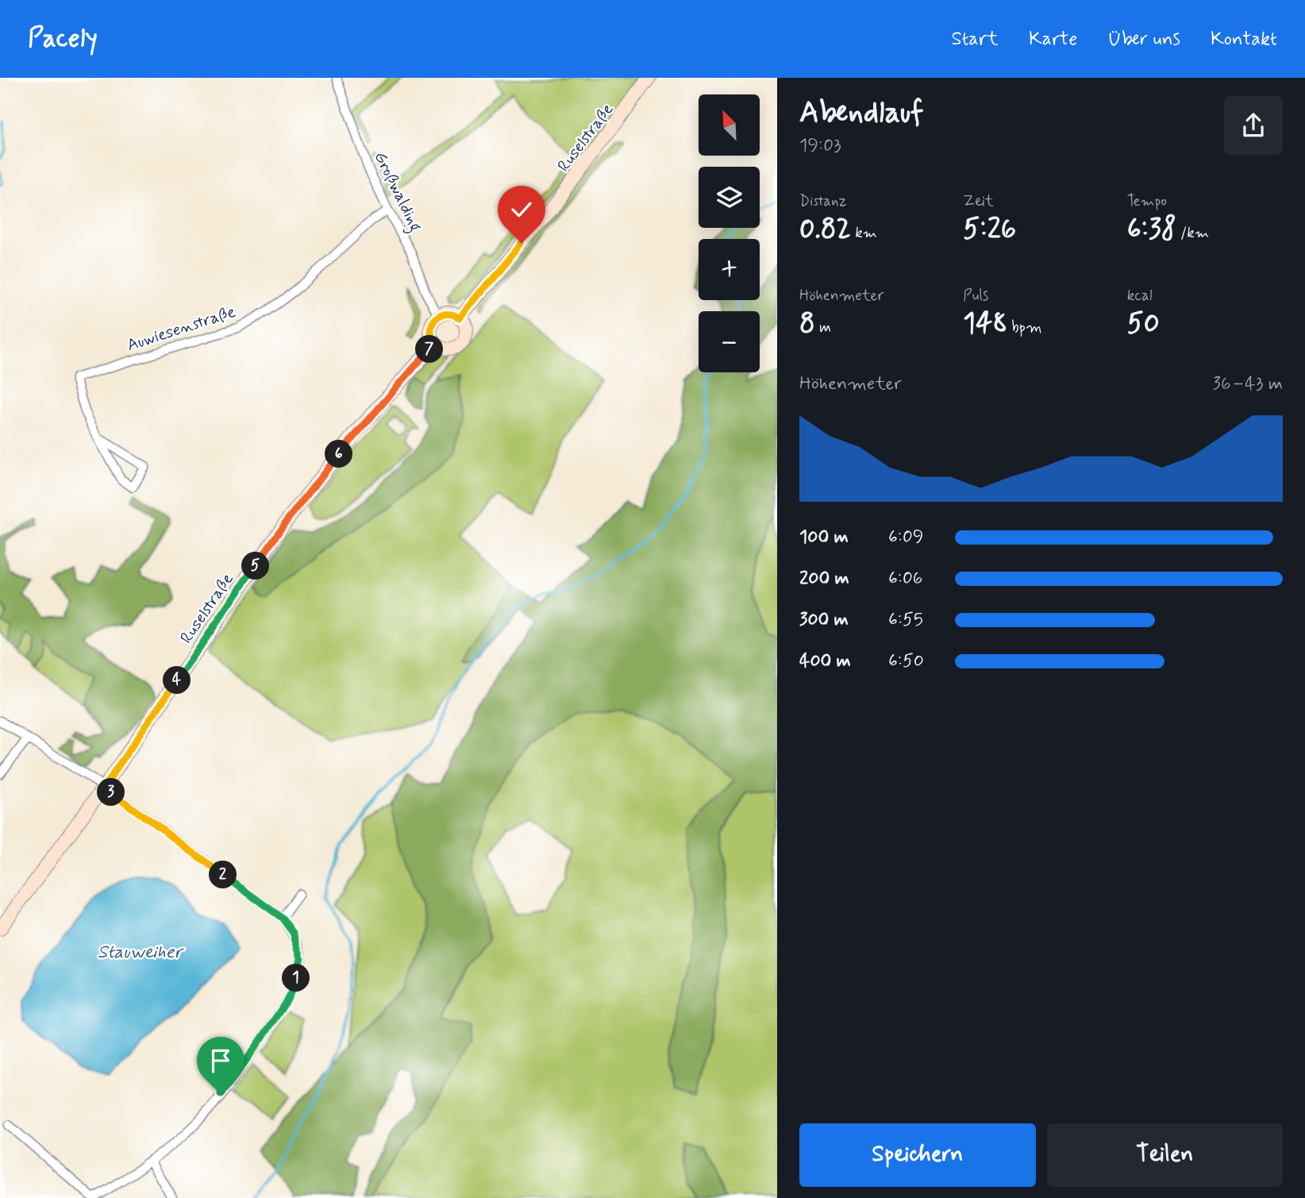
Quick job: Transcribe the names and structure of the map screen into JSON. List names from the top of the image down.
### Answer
{
  "streets": {
    "main road": ["Ruselstraße"],
    "street": ["Großwalding", "Auwiesenstraße"]
  },
  "crossings": [
    ["Ruselstraße", "Großwalding"],
    ["Großwalding", "Auwiesenstraße"]
  ],
  "water": ["Stauweiher"],
  "north": "top left",
  "page": {
    "header": "Pacely",
    "nav": [
      "Start",
      "Karte",
      "Über uns",
      "Kontakt"
    ],
    "heading": ["Abendlauf", "19:03"],
    "map_buttons": ["+", "−"],
    "stats": [
      ["Distanz", "0.82 km"],
      ["Zeit", "5:26"],
      ["Tempo", "6:38 /km"],
      ["Höhenmeter", "8 m"],
      ["Puls", "148 bpm"],
      ["kcal", "50"]
    ],
    "pins": [
      "7",
      "6",
      "5",
      "4",
      "3",
      "2",
      "1"
    ],
    "chart": ["Höhenmeter", "36–43 m"],
    "list": [
      {
        "name": "100 m",
        "note": "6:09"
      },
      {
        "name": "200 m",
        "note": "6:06"
      },
      {
        "name": "300 m",
        "note": "6:55"
      },
      {
        "name": "400 m",
        "note": "6:50"
      }
    ],
    "buttons": ["Speichern", "Teilen"]
  }
}
